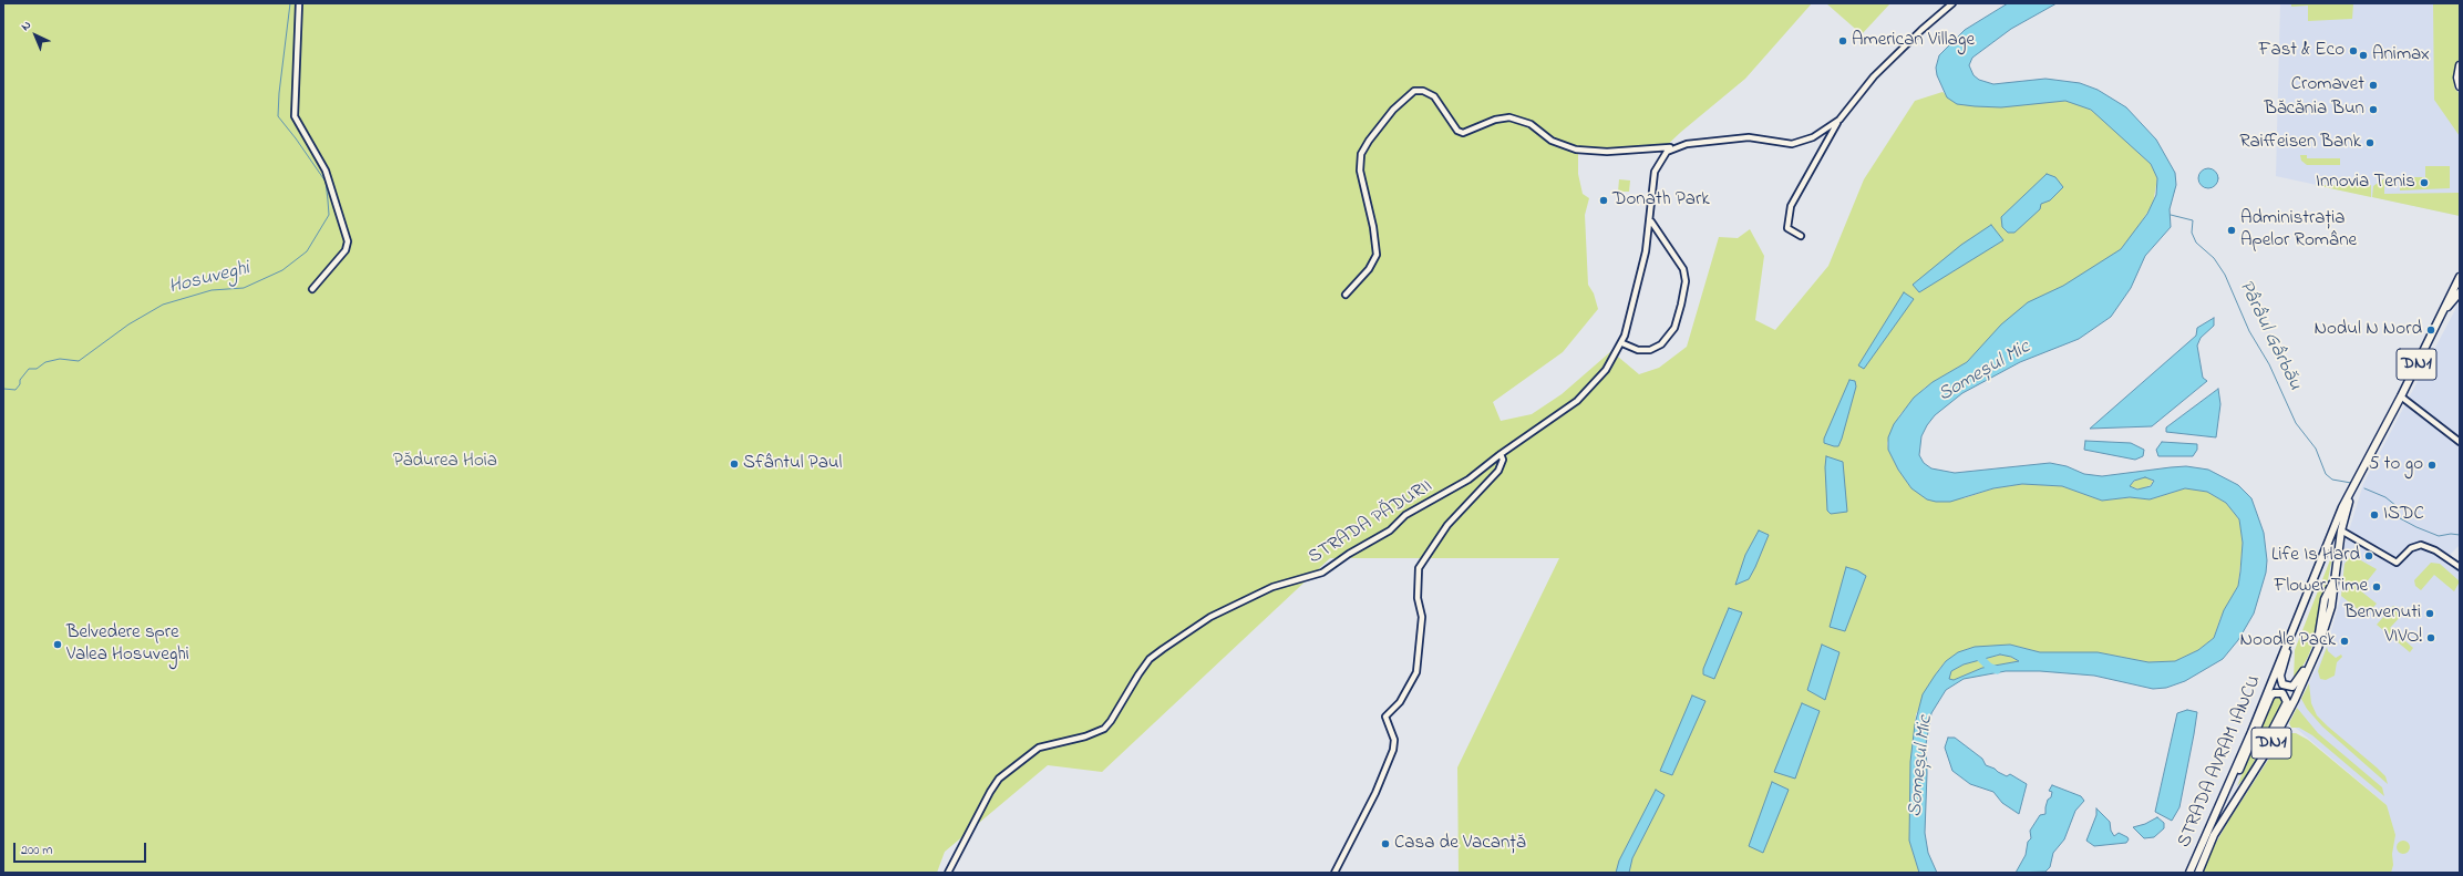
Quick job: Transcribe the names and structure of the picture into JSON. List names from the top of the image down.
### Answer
{
  "streets": {
    "main road": ["DN1", "STRADA AVRAM IANCU"],
    "street": ["STRADA PĂDURII"]
  },
  "crossings": [
    ["DN1", "STRADA AVRAM IANCU"]
  ],
  "water": ["Hosuveghi", "Pârâul Gârbău", "Someșul Mic"],
  "parks": ["Pădurea Hoia"],
  "places": [
    "American Village",
    "Fast & Eco",
    "Animax",
    "Cromavet",
    "Băcănia Bun",
    "Raiffeisen Bank",
    "Innovia Tenis",
    "Donath Park",
    "Administrația Apelor Române",
    "Nodul N Nord",
    "Sfântul Paul",
    "5 to go",
    "ISDC",
    "Life Is Hard",
    "Flower Time",
    "Benvenuti",
    "VIVO!",
    "Noodle Pack",
    "Belvedere spre Valea Hosuveghi",
    "Casa de Vacanță"
  ],
  "scale_bar": "200 m",
  "north": "top left"
}
